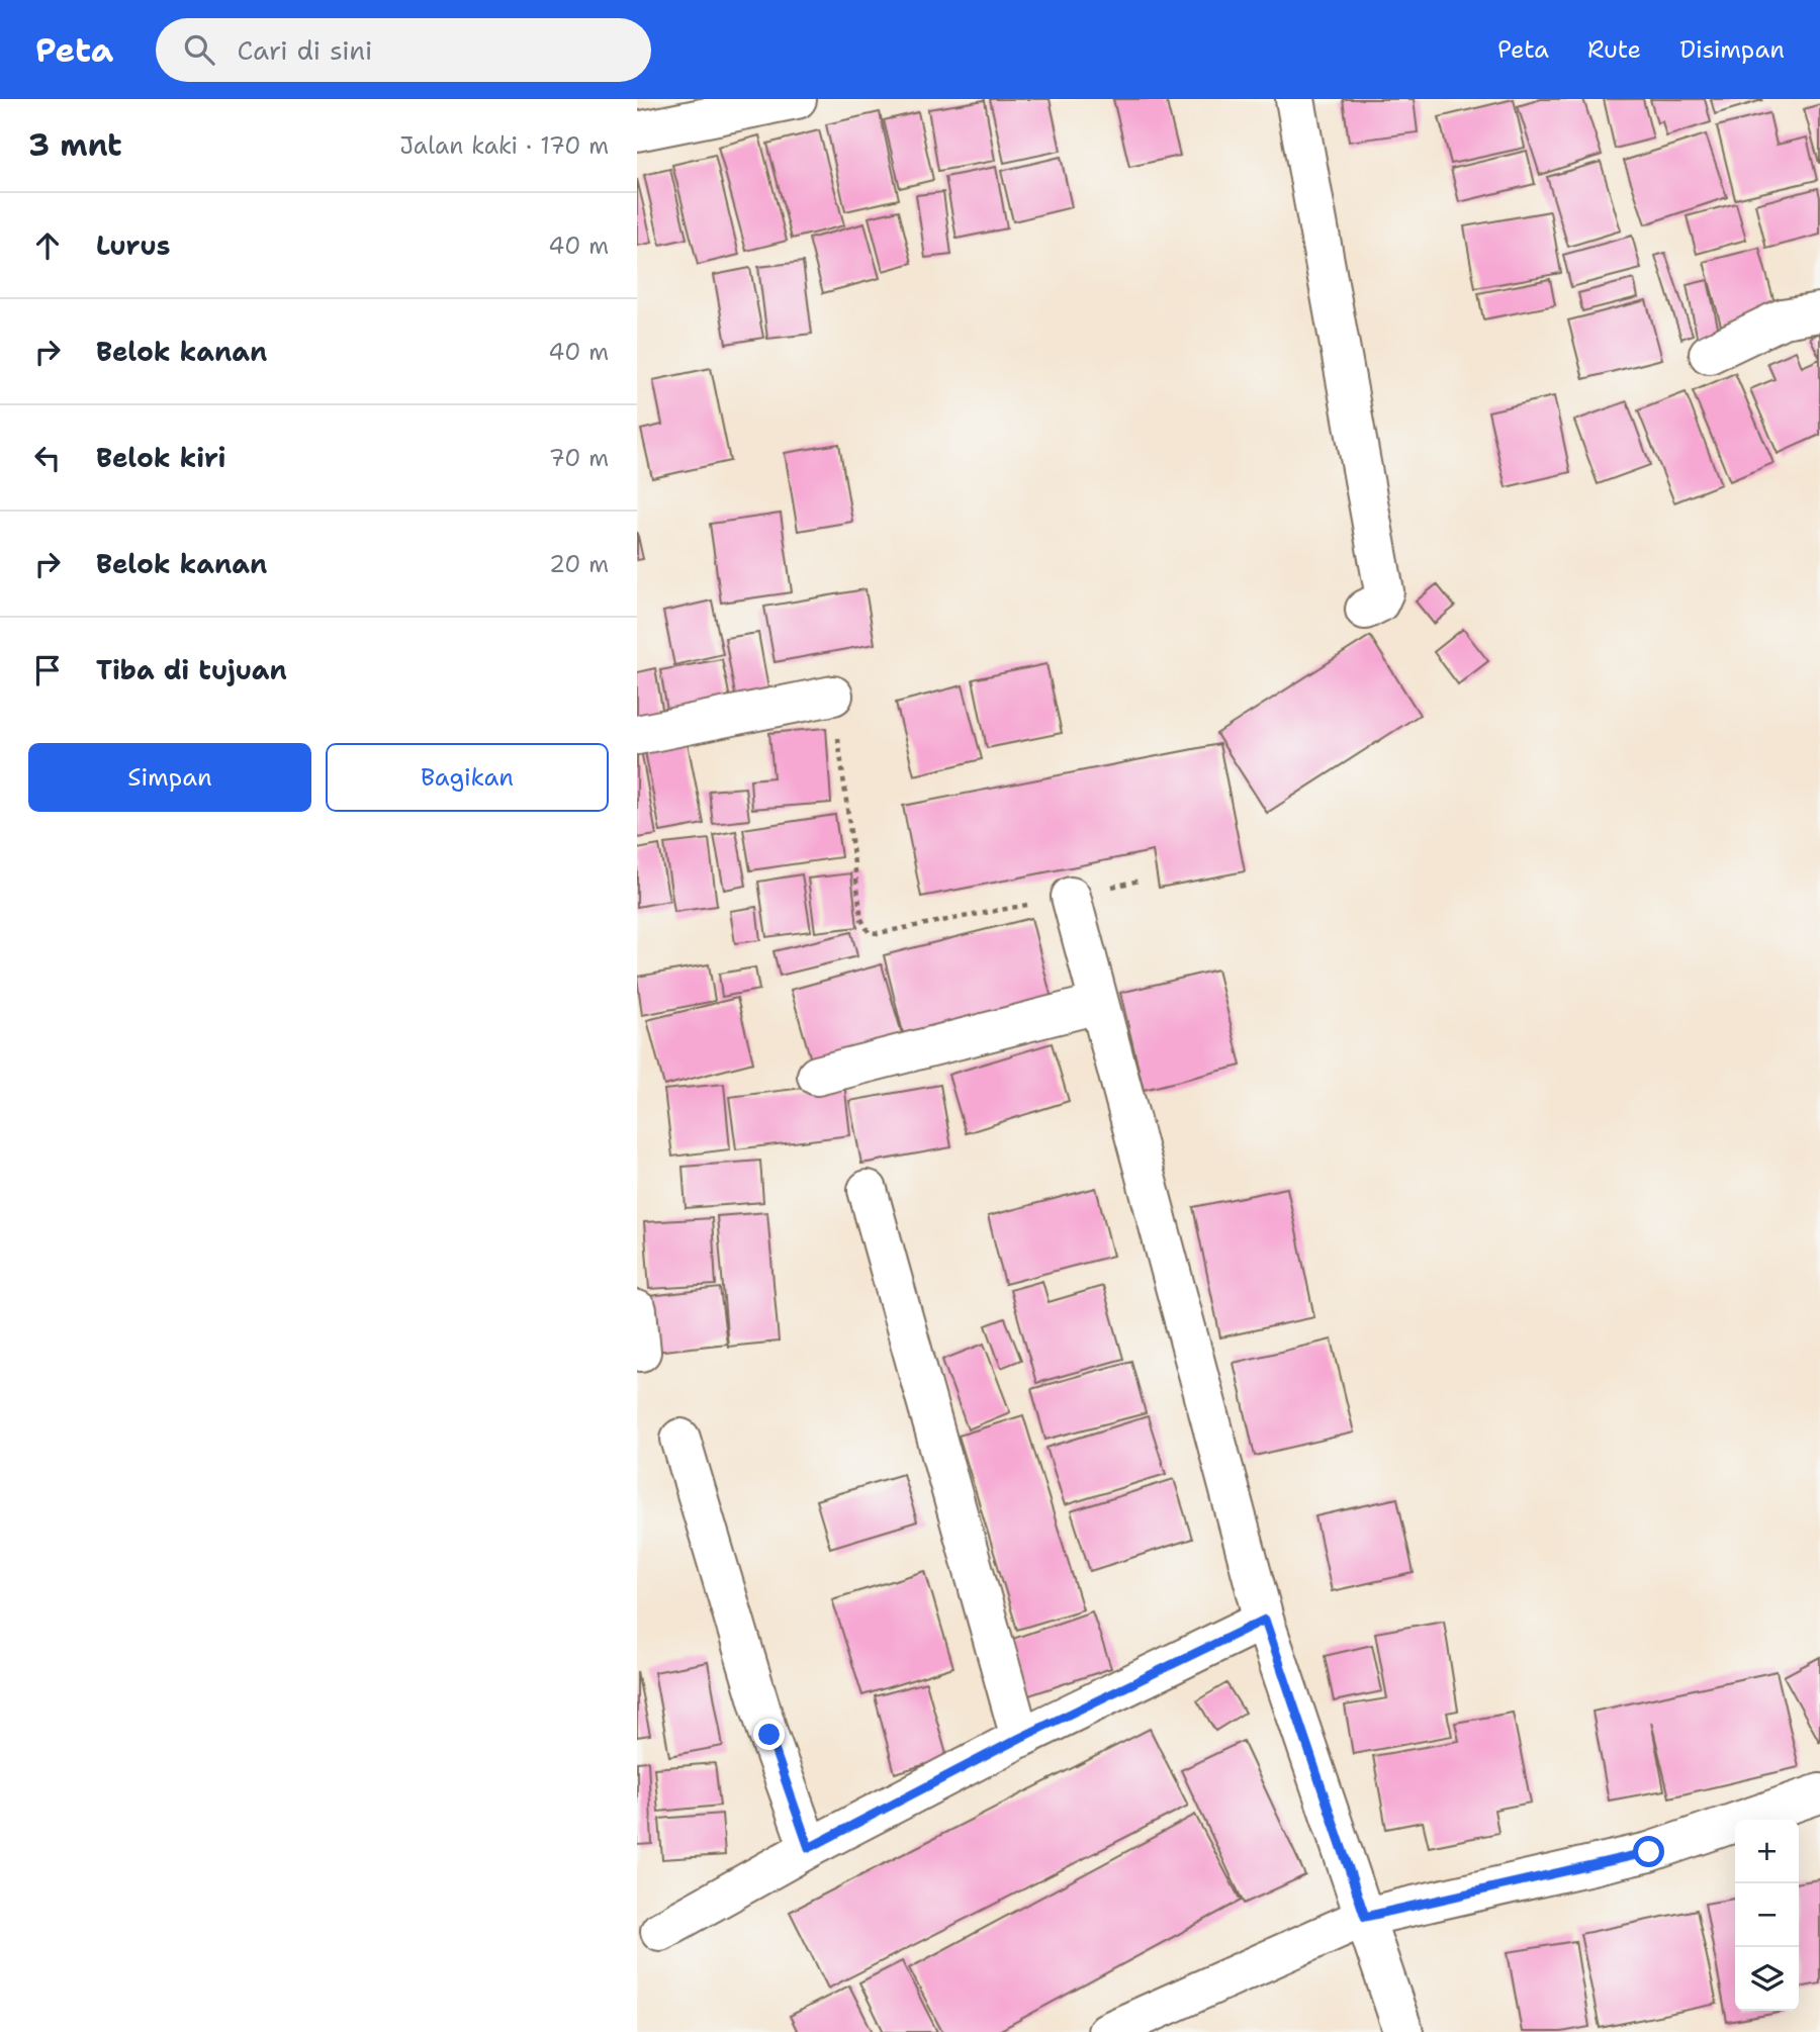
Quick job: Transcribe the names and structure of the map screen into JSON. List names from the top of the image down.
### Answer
{
  "page": {
    "header": "Peta",
    "search": "Cari di sini",
    "nav": ["Peta", "Rute", "Disimpan"],
    "heading": ["3 mnt", "Jalan kaki · 170 m"],
    "list": [
      ["Lurus", "40 m"],
      ["Belok kanan", "40 m"],
      ["Belok kiri", "70 m"],
      ["Belok kanan", "20 m"],
      "Tiba di tujuan"
    ],
    "buttons": ["Simpan", "Bagikan"],
    "map_buttons": ["+", "−"]
  }
}
